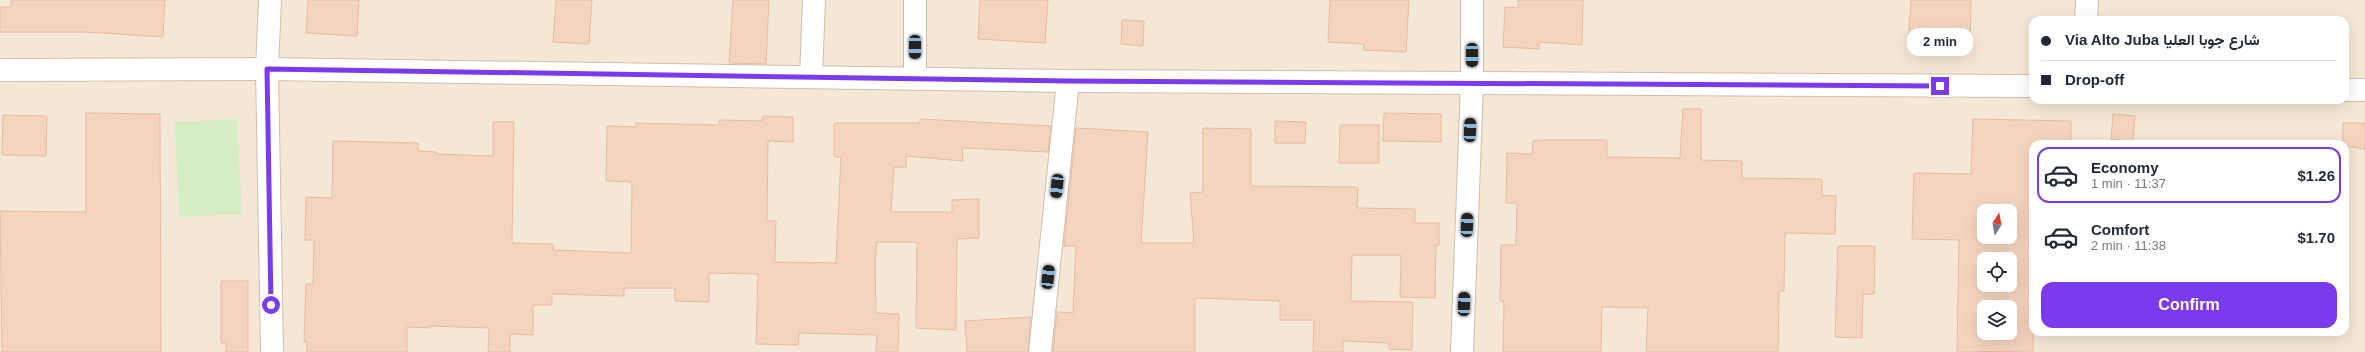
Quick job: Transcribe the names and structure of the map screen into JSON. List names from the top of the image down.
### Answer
{
  "north": "top",
  "page": {
    "banner": ["Via Alto Juba شارع جوبا العليا", "Drop-off"],
    "bubble": "2 min",
    "list": [
      {
        "name": "Economy",
        "note": "1 min · 11:37",
        "value": "$1.26"
      },
      {
        "name": "Comfort",
        "note": "2 min · 11:38",
        "value": "$1.70"
      }
    ],
    "buttons": "Confirm"
  }
}
